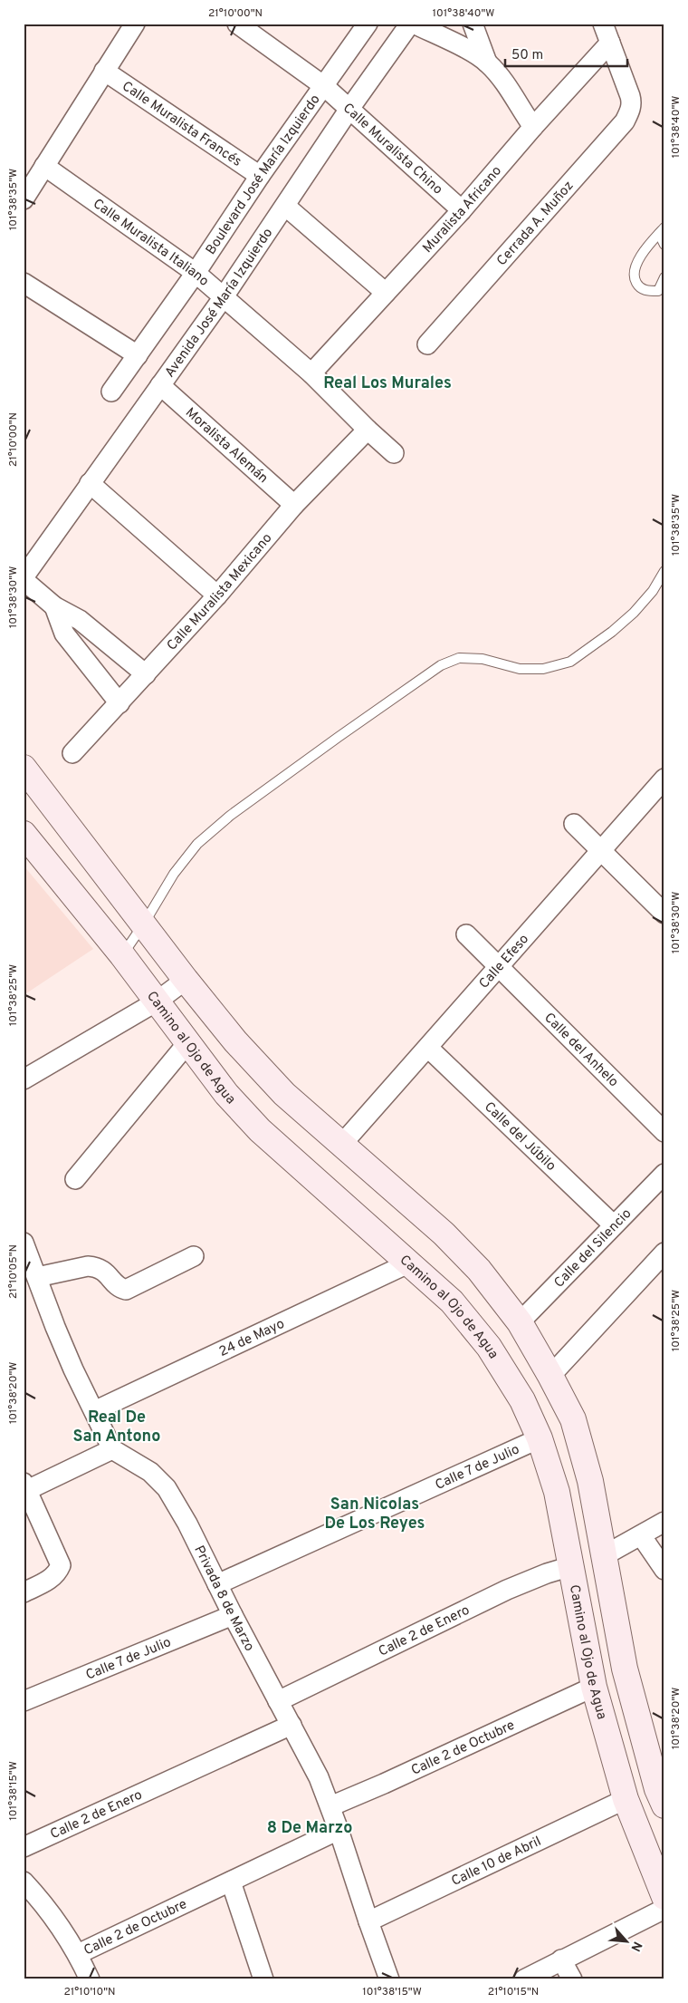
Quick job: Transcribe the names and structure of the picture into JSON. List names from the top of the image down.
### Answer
{
  "streets": {
    "street": [
      "Calle Muralista Francés",
      "Calle Muralista Chino",
      "Boulevard José María Izquierdo",
      "Muralista Africano",
      "Cerrada A. Muñoz",
      "Calle Muralista Italiano",
      "Avenida José María Izquierdo",
      "Moralista Alemán",
      "Calle Muralista Mexicano",
      "Calle Efeso",
      "Camino al Ojo de Agua",
      "Calle del Anhelo",
      "Calle del Júbilo",
      "Calle del Silencio",
      "24 de Mayo",
      "Calle 7 de Julio",
      "Privada 8 de Marzo",
      "Calle 2 de Enero",
      "Calle 2 de Octubre",
      "Calle 10 de Abril"
    ]
  },
  "crossings": [
    ["Calle Muralista Francés", "Boulevard José María Izquierdo"],
    ["Calle Muralista Chino", "Boulevard José María Izquierdo"],
    ["Calle Muralista Chino", "Muralista Africano"],
    ["Calle Muralista Chino", "Avenida José María Izquierdo"],
    ["Boulevard José María Izquierdo", "Calle Muralista Italiano"],
    ["Muralista Africano", "Cerrada A. Muñoz"],
    ["Muralista Africano", "Calle Muralista Italiano"],
    ["Calle Muralista Italiano", "Avenida José María Izquierdo"],
    ["Calle Muralista Italiano", "Calle Muralista Mexicano"],
    ["Avenida José María Izquierdo", "Moralista Alemán"],
    ["Moralista Alemán", "Calle Muralista Mexicano"],
    ["Calle Efeso", "Calle del Anhelo"],
    ["Calle Efeso", "Calle del Júbilo"],
    ["Camino al Ojo de Agua", "24 de Mayo"],
    ["Camino al Ojo de Agua", "Calle 7 de Julio"],
    ["Camino al Ojo de Agua", "Calle 2 de Enero"],
    ["Camino al Ojo de Agua", "Calle 2 de Octubre"],
    ["Camino al Ojo de Agua", "Calle 10 de Abril"],
    ["Calle del Júbilo", "Calle del Silencio"],
    ["Calle 7 de Julio", "Privada 8 de Marzo"],
    ["Privada 8 de Marzo", "Calle 2 de Enero"],
    ["Privada 8 de Marzo", "Calle 2 de Octubre"],
    ["Privada 8 de Marzo", "Calle 10 de Abril"]
  ],
  "districts": [
    "Real Los Murales",
    "Real De San Antono",
    "San Nicolas De Los Reyes",
    "8 De Marzo"
  ],
  "scale_bar": "50 m",
  "north": "bottom right",
  "coordinates": [
    "21°10'00\"N",
    "101°38'40\"W",
    "101°38'35\"W",
    "101°38'30\"W",
    "101°38'25\"W",
    "21°10'05\"N",
    "101°38'20\"W",
    "101°38'15\"W",
    "21°10'10\"N",
    "21°10'15\"N"
  ]
}
